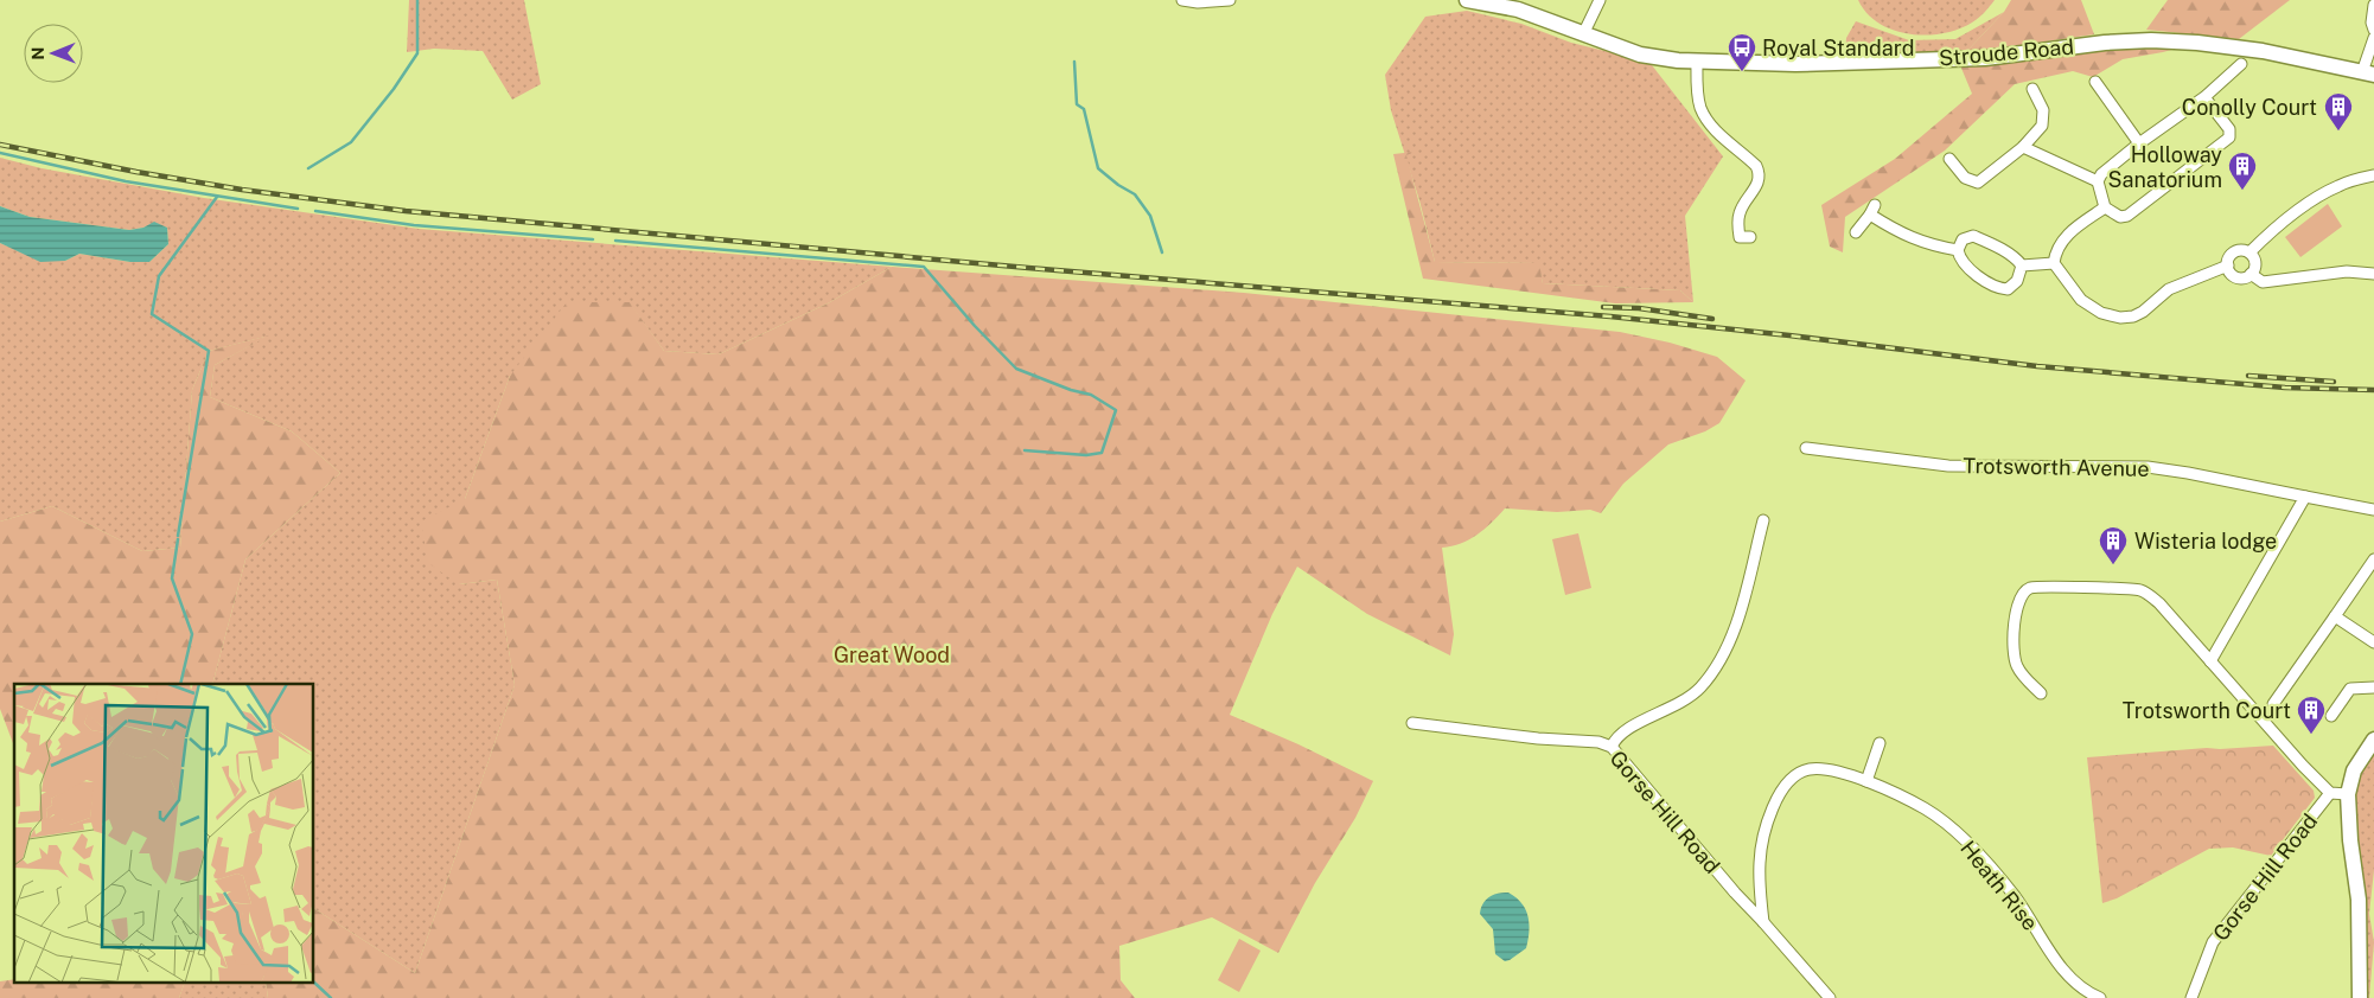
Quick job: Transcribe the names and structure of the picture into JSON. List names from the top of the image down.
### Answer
{
  "streets": {
    "street": [
      "Stroude Road",
      "Trotsworth Avenue",
      "Gorse Hill Road",
      "Heath Rise"
    ]
  },
  "crossings": [
    ["Gorse Hill Road", "Heath Rise"]
  ],
  "parks": ["Great Wood"],
  "places": {
    "bus stop": ["Royal Standard"],
    "building": [
      "Conolly Court",
      "Holloway Sanatorium",
      "Wisteria lodge",
      "Trotsworth Court"
    ]
  },
  "north": "left"
}
